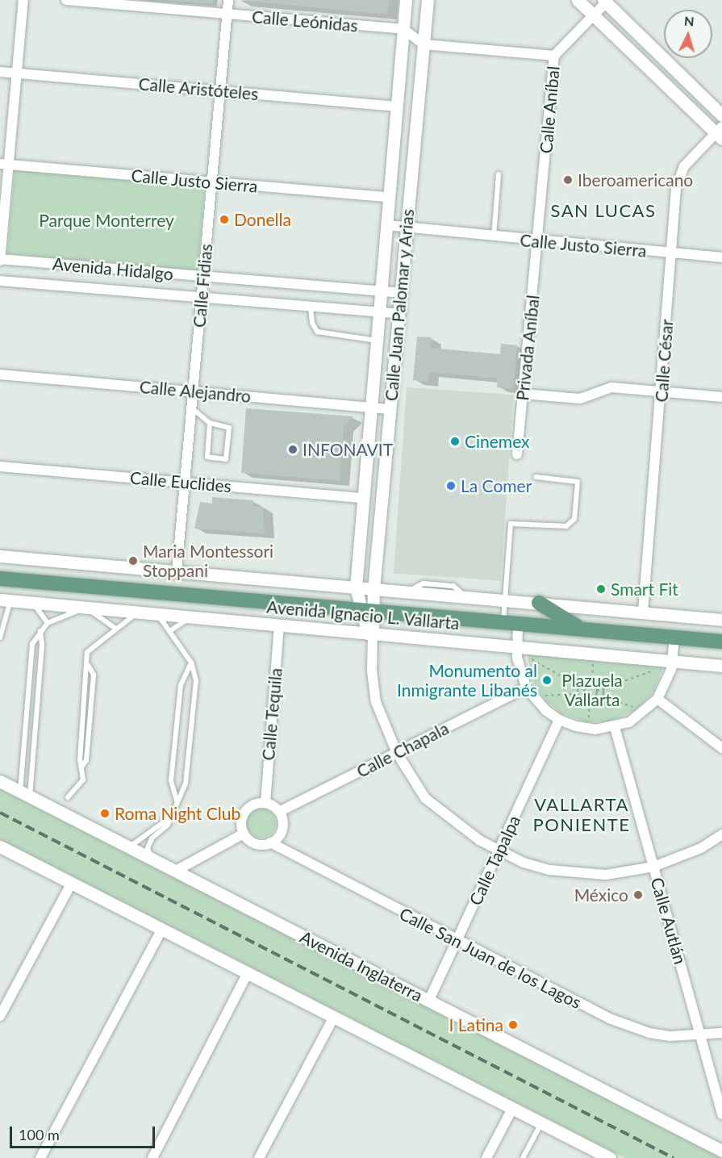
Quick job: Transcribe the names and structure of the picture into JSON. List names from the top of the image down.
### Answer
{
  "streets": {
    "main road": ["Avenida Ignacio L. Vallarta"],
    "street": [
      "Calle Leónidas",
      "Calle Aristóteles",
      "Calle Aníbal",
      "Calle Justo Sierra",
      "Avenida Hidalgo",
      "Calle Fidias",
      "Calle Juan Palomar y Arias",
      "Privada Aníbal",
      "Calle César",
      "Calle Alejandro",
      "Calle Euclides",
      "Calle Tequila",
      "Calle Chapala",
      "Calle Tapalpa",
      "Calle Autlán",
      "Calle San Juan de los Lagos",
      "Avenida Inglaterra"
    ]
  },
  "crossings": [
    ["Calle Leónidas", "Calle Fidias"],
    ["Calle Leónidas", "Calle Juan Palomar y Arias"],
    ["Calle Aristóteles", "Calle Fidias"],
    ["Calle Aristóteles", "Calle Juan Palomar y Arias"],
    ["Calle Aníbal", "Calle Justo Sierra"],
    ["Calle Aníbal", "Privada Aníbal"],
    ["Calle Justo Sierra", "Calle Fidias"],
    ["Calle Justo Sierra", "Calle Juan Palomar y Arias"],
    ["Calle Justo Sierra", "Privada Aníbal"],
    ["Calle Justo Sierra", "Calle César"],
    ["Avenida Hidalgo", "Calle Fidias"],
    ["Avenida Hidalgo", "Calle Juan Palomar y Arias"],
    ["Calle Fidias", "Calle Alejandro"],
    ["Calle Fidias", "Calle Euclides"],
    ["Calle Fidias", "Avenida Ignacio L. Vallarta"],
    ["Calle Juan Palomar y Arias", "Calle Alejandro"],
    ["Calle Juan Palomar y Arias", "Calle Euclides"],
    ["Calle Juan Palomar y Arias", "Avenida Ignacio L. Vallarta"],
    ["Calle César", "Avenida Ignacio L. Vallarta"],
    ["Avenida Ignacio L. Vallarta", "Calle Tequila"],
    ["Calle Tequila", "Calle Chapala"],
    ["Calle Tequila", "Calle San Juan de los Lagos"],
    ["Calle Chapala", "Calle San Juan de los Lagos"],
    ["Calle Tapalpa", "Calle San Juan de los Lagos"],
    ["Calle Tapalpa", "Avenida Inglaterra"],
    ["Calle Autlán", "Calle San Juan de los Lagos"]
  ],
  "districts": ["SAN LUCAS", "VALLARTA PONIENTE"],
  "parks": ["Parque Monterrey", "Plazuela Vallarta"],
  "places": [
    "Iberoamericano",
    "Donella",
    "Cinemex",
    "INFONAVIT",
    "La Comer",
    "Maria Montessori Stoppani",
    "Smart Fit",
    "Monumento al Inmigrante Libanés",
    "Roma Night Club",
    "México",
    "I Latina"
  ],
  "scale_bar": "100 m",
  "north": "top"
}
